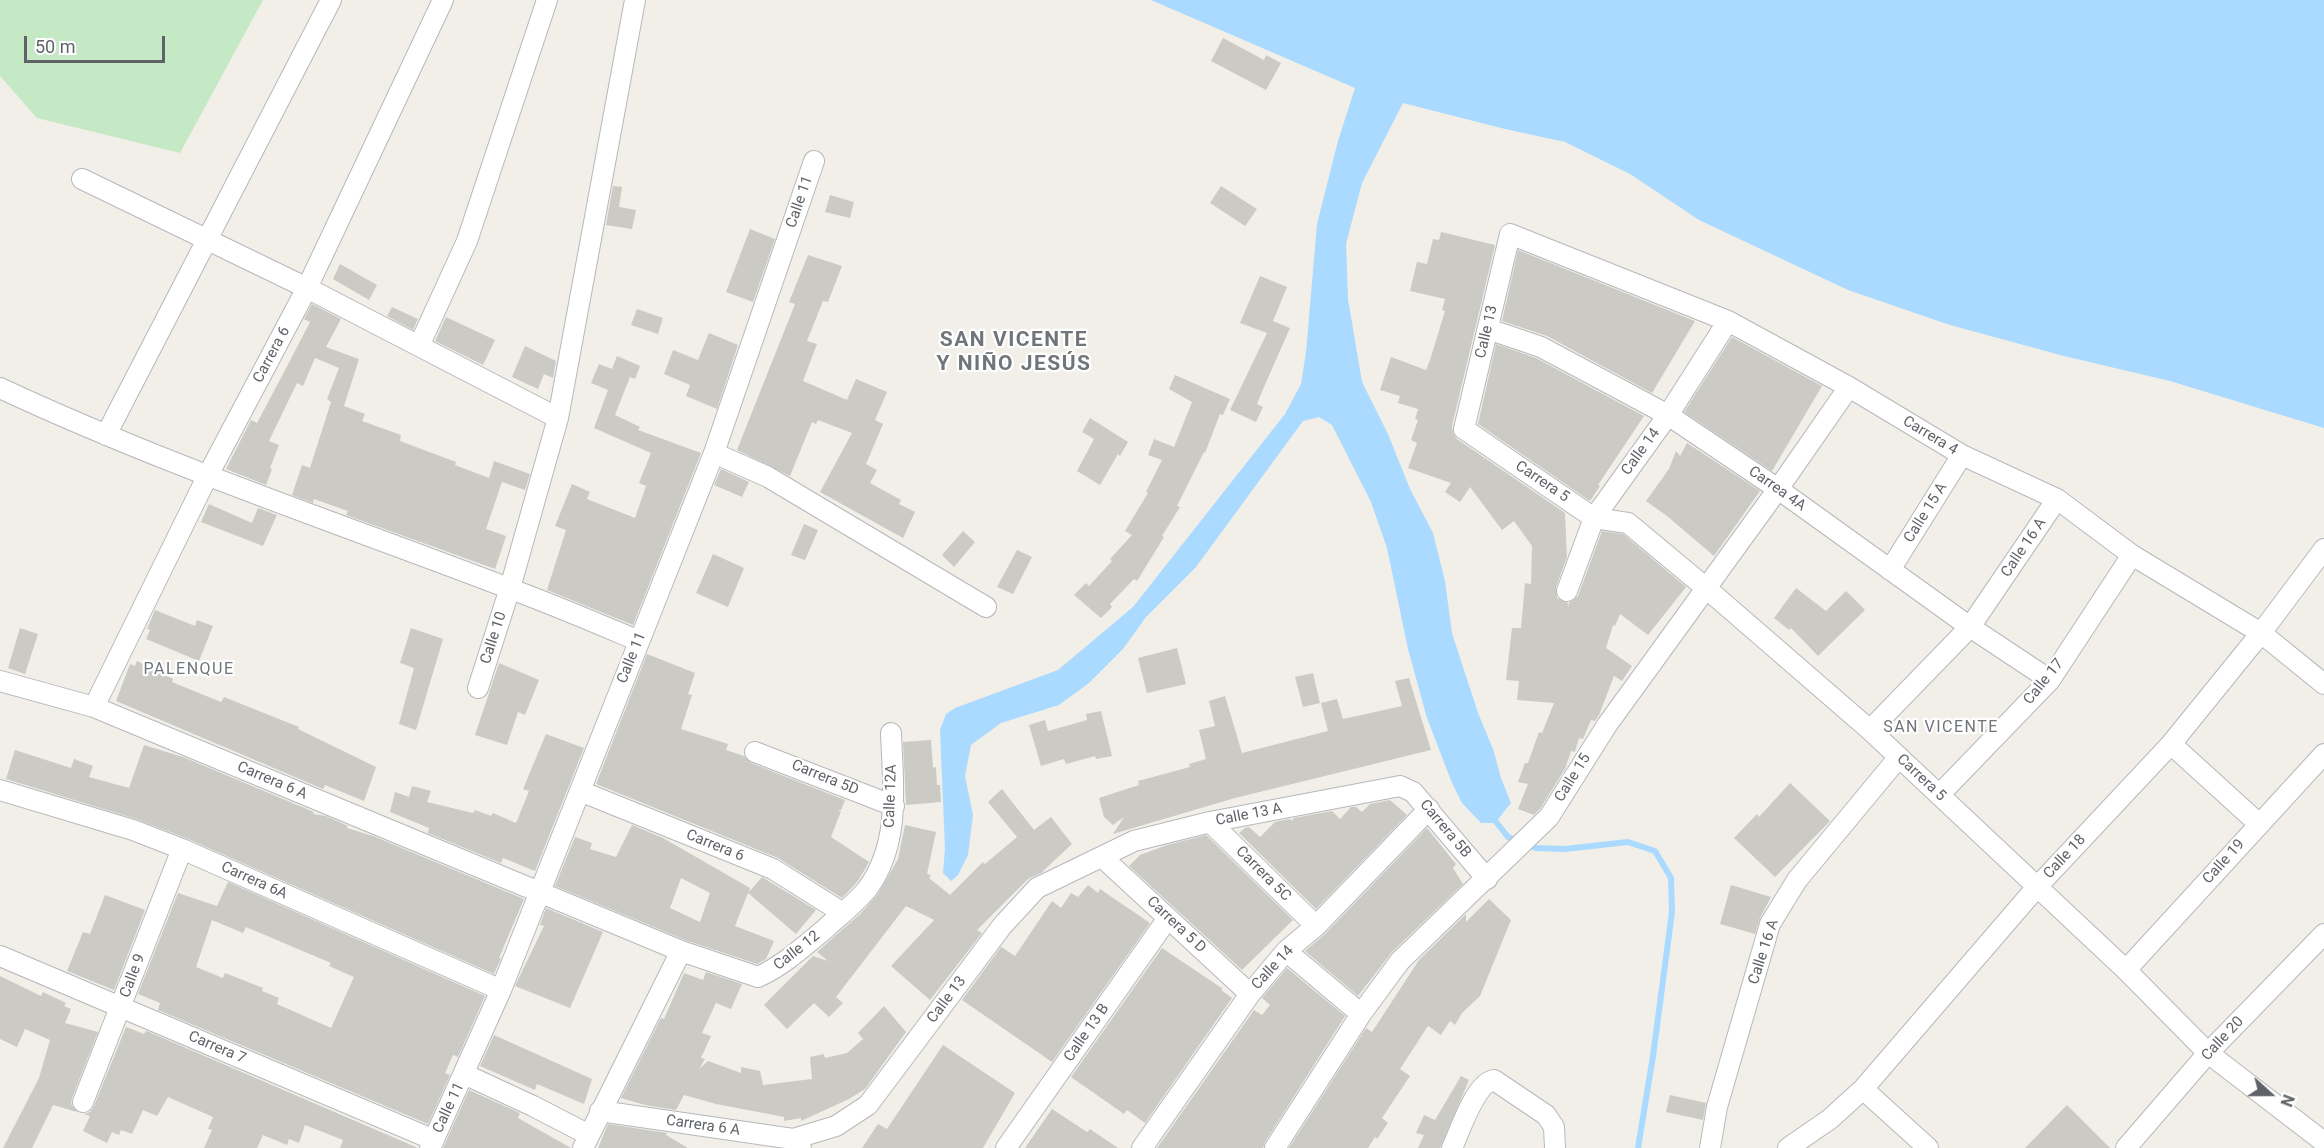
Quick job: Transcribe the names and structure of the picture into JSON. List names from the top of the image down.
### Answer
{
  "streets": {
    "street": [
      "Calle 11",
      "Calle 13",
      "Carrera 6",
      "Carrera 4",
      "Calle 14",
      "Carrera 5",
      "Carrea 4A",
      "Calle 15 A",
      "Calle 16 A",
      "Calle 10",
      "Calle 17",
      "Carrera 5D",
      "Calle 15",
      "Carrera 6 A",
      "Calle 12A",
      "Calle 13 A",
      "Carrera 5B",
      "Calle 18",
      "Calle 19",
      "Carrera 5C",
      "Carrera 6A",
      "Carrera 5 D",
      "Calle 12",
      "Calle 9",
      "Calle 13 B",
      "Calle 20",
      "Carrera 7"
    ]
  },
  "crossings": [
    ["Calle 11", "Carrera 6"],
    ["Calle 11", "Carrera 6 A"],
    ["Calle 11", "Carrera 6A"],
    ["Calle 11", "Calle 12"],
    ["Calle 11", "Carrera 7"],
    ["Calle 13", "Carrera 4"],
    ["Calle 13", "Carrera 5"],
    ["Calle 13", "Carrea 4A"],
    ["Calle 13", "Carrera 6 A"],
    ["Calle 13", "Calle 13 A"],
    ["Calle 13", "Carrera 5 D"],
    ["Carrera 6", "Carrera 6 A"],
    ["Carrera 6", "Calle 12"],
    ["Carrera 4", "Calle 14"],
    ["Carrera 4", "Calle 15 A"],
    ["Carrera 4", "Calle 16 A"],
    ["Carrera 4", "Calle 17"],
    ["Carrera 4", "Calle 15"],
    ["Carrera 4", "Calle 18"],
    ["Calle 14", "Carrera 5"],
    ["Calle 14", "Carrea 4A"],
    ["Calle 14", "Carrera 5B"],
    ["Calle 14", "Carrera 5C"],
    ["Calle 14", "Carrera 5 D"],
    ["Carrera 5", "Calle 16 A"],
    ["Carrera 5", "Calle 17"],
    ["Carrera 5", "Calle 15"],
    ["Carrera 5", "Calle 18"],
    ["Carrera 5", "Calle 19"],
    ["Carrera 5", "Calle 20"],
    ["Carrea 4A", "Calle 15 A"],
    ["Carrea 4A", "Calle 16 A"],
    ["Carrea 4A", "Calle 17"],
    ["Carrea 4A", "Calle 15"],
    ["Carrera 5D", "Calle 12A"],
    ["Calle 15", "Carrera 5B"],
    ["Carrera 6 A", "Calle 12"],
    ["Calle 12A", "Calle 12"],
    ["Calle 13 A", "Carrera 5B"],
    ["Calle 13 A", "Carrera 5C"],
    ["Calle 13 A", "Carrera 5 D"],
    ["Carrera 6A", "Calle 9"],
    ["Carrera 5 D", "Calle 13 B"],
    ["Calle 9", "Carrera 7"]
  ],
  "districts": ["SAN VICENTE Y NIÑO JESÚS", "PALENQUE", "SAN VICENTE"],
  "scale_bar": "50 m",
  "north": "right"
}
